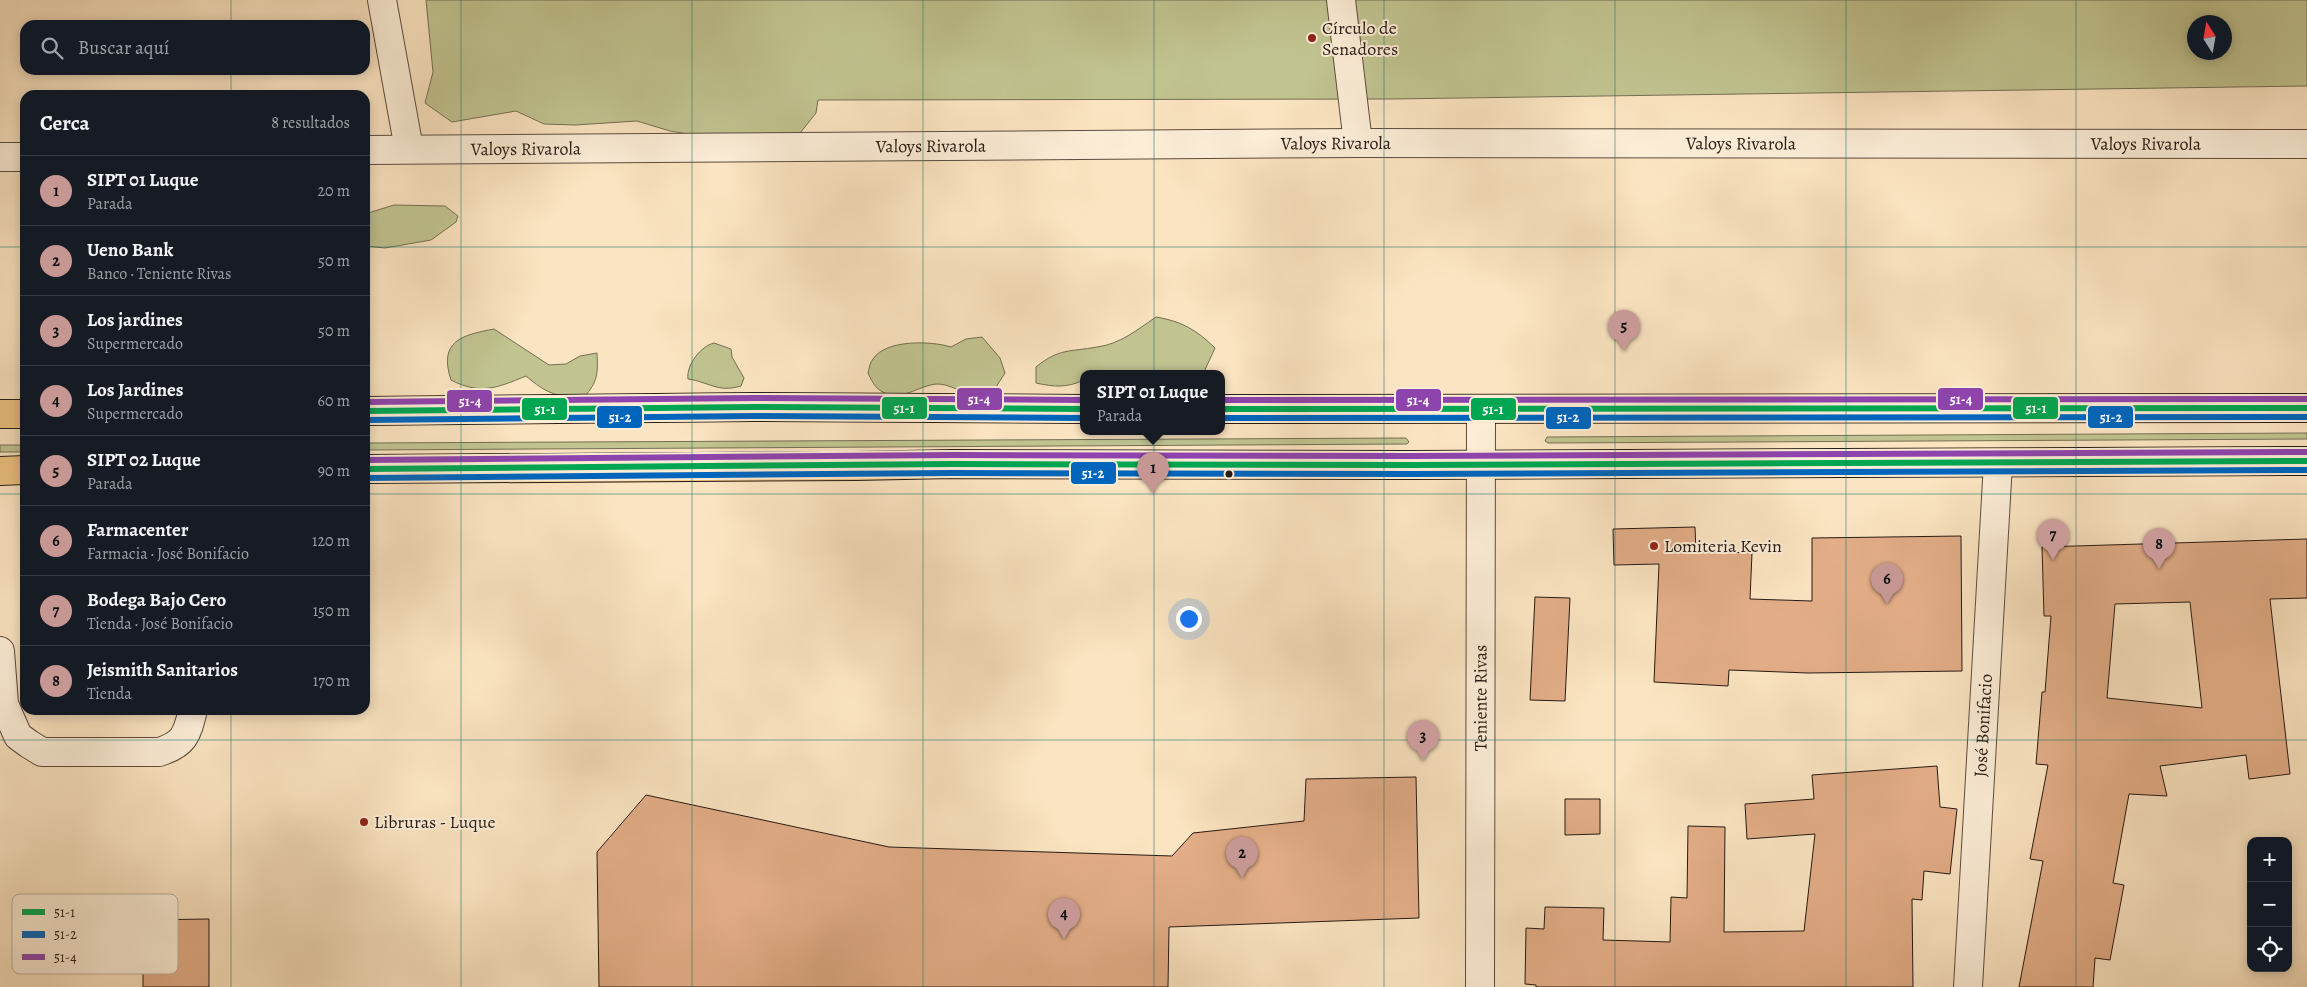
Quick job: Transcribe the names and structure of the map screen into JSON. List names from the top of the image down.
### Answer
{
  "streets": {
    "street": ["Valoys Rivarola", "Teniente Rivas", "José Bonifacio"]
  },
  "places": ["Círculo de Senadores", "Lomiteria Kevin", "Libruras - Luque"],
  "lines": ["transit line 51-4", "transit line 51-1", "transit line 51-2"],
  "legend": ["51-1", "51-2", "51-4"],
  "north": "top",
  "page": {
    "search": "Buscar aquí",
    "heading": ["Cerca", "8 resultados"],
    "list": [
      {
        "mark": "1",
        "name": "SIPT 01 Luque",
        "note": "Parada",
        "value": "20 m"
      },
      {
        "mark": "2",
        "name": "Ueno Bank",
        "note": "Banco · Teniente Rivas",
        "value": "50 m"
      },
      {
        "mark": "3",
        "name": "Los jardines",
        "note": "Supermercado",
        "value": "50 m"
      },
      {
        "mark": "4",
        "name": "Los Jardines",
        "note": "Supermercado",
        "value": "60 m"
      },
      {
        "mark": "5",
        "name": "SIPT 02 Luque",
        "note": "Parada",
        "value": "90 m"
      },
      {
        "mark": "6",
        "name": "Farmacenter",
        "note": "Farmacia · José Bonifacio",
        "value": "120 m"
      },
      {
        "mark": "7",
        "name": "Bodega Bajo Cero",
        "note": "Tienda · José Bonifacio",
        "value": "150 m"
      },
      {
        "mark": "8",
        "name": "Jeismith Sanitarios",
        "note": "Tienda",
        "value": "170 m"
      }
    ],
    "pins": [
      "5",
      "1",
      "7",
      "8",
      "6",
      "3",
      "2",
      "4"
    ],
    "popup": ["SIPT 01 Luque", "Parada"],
    "map_buttons": ["+", "−"]
  }
}
